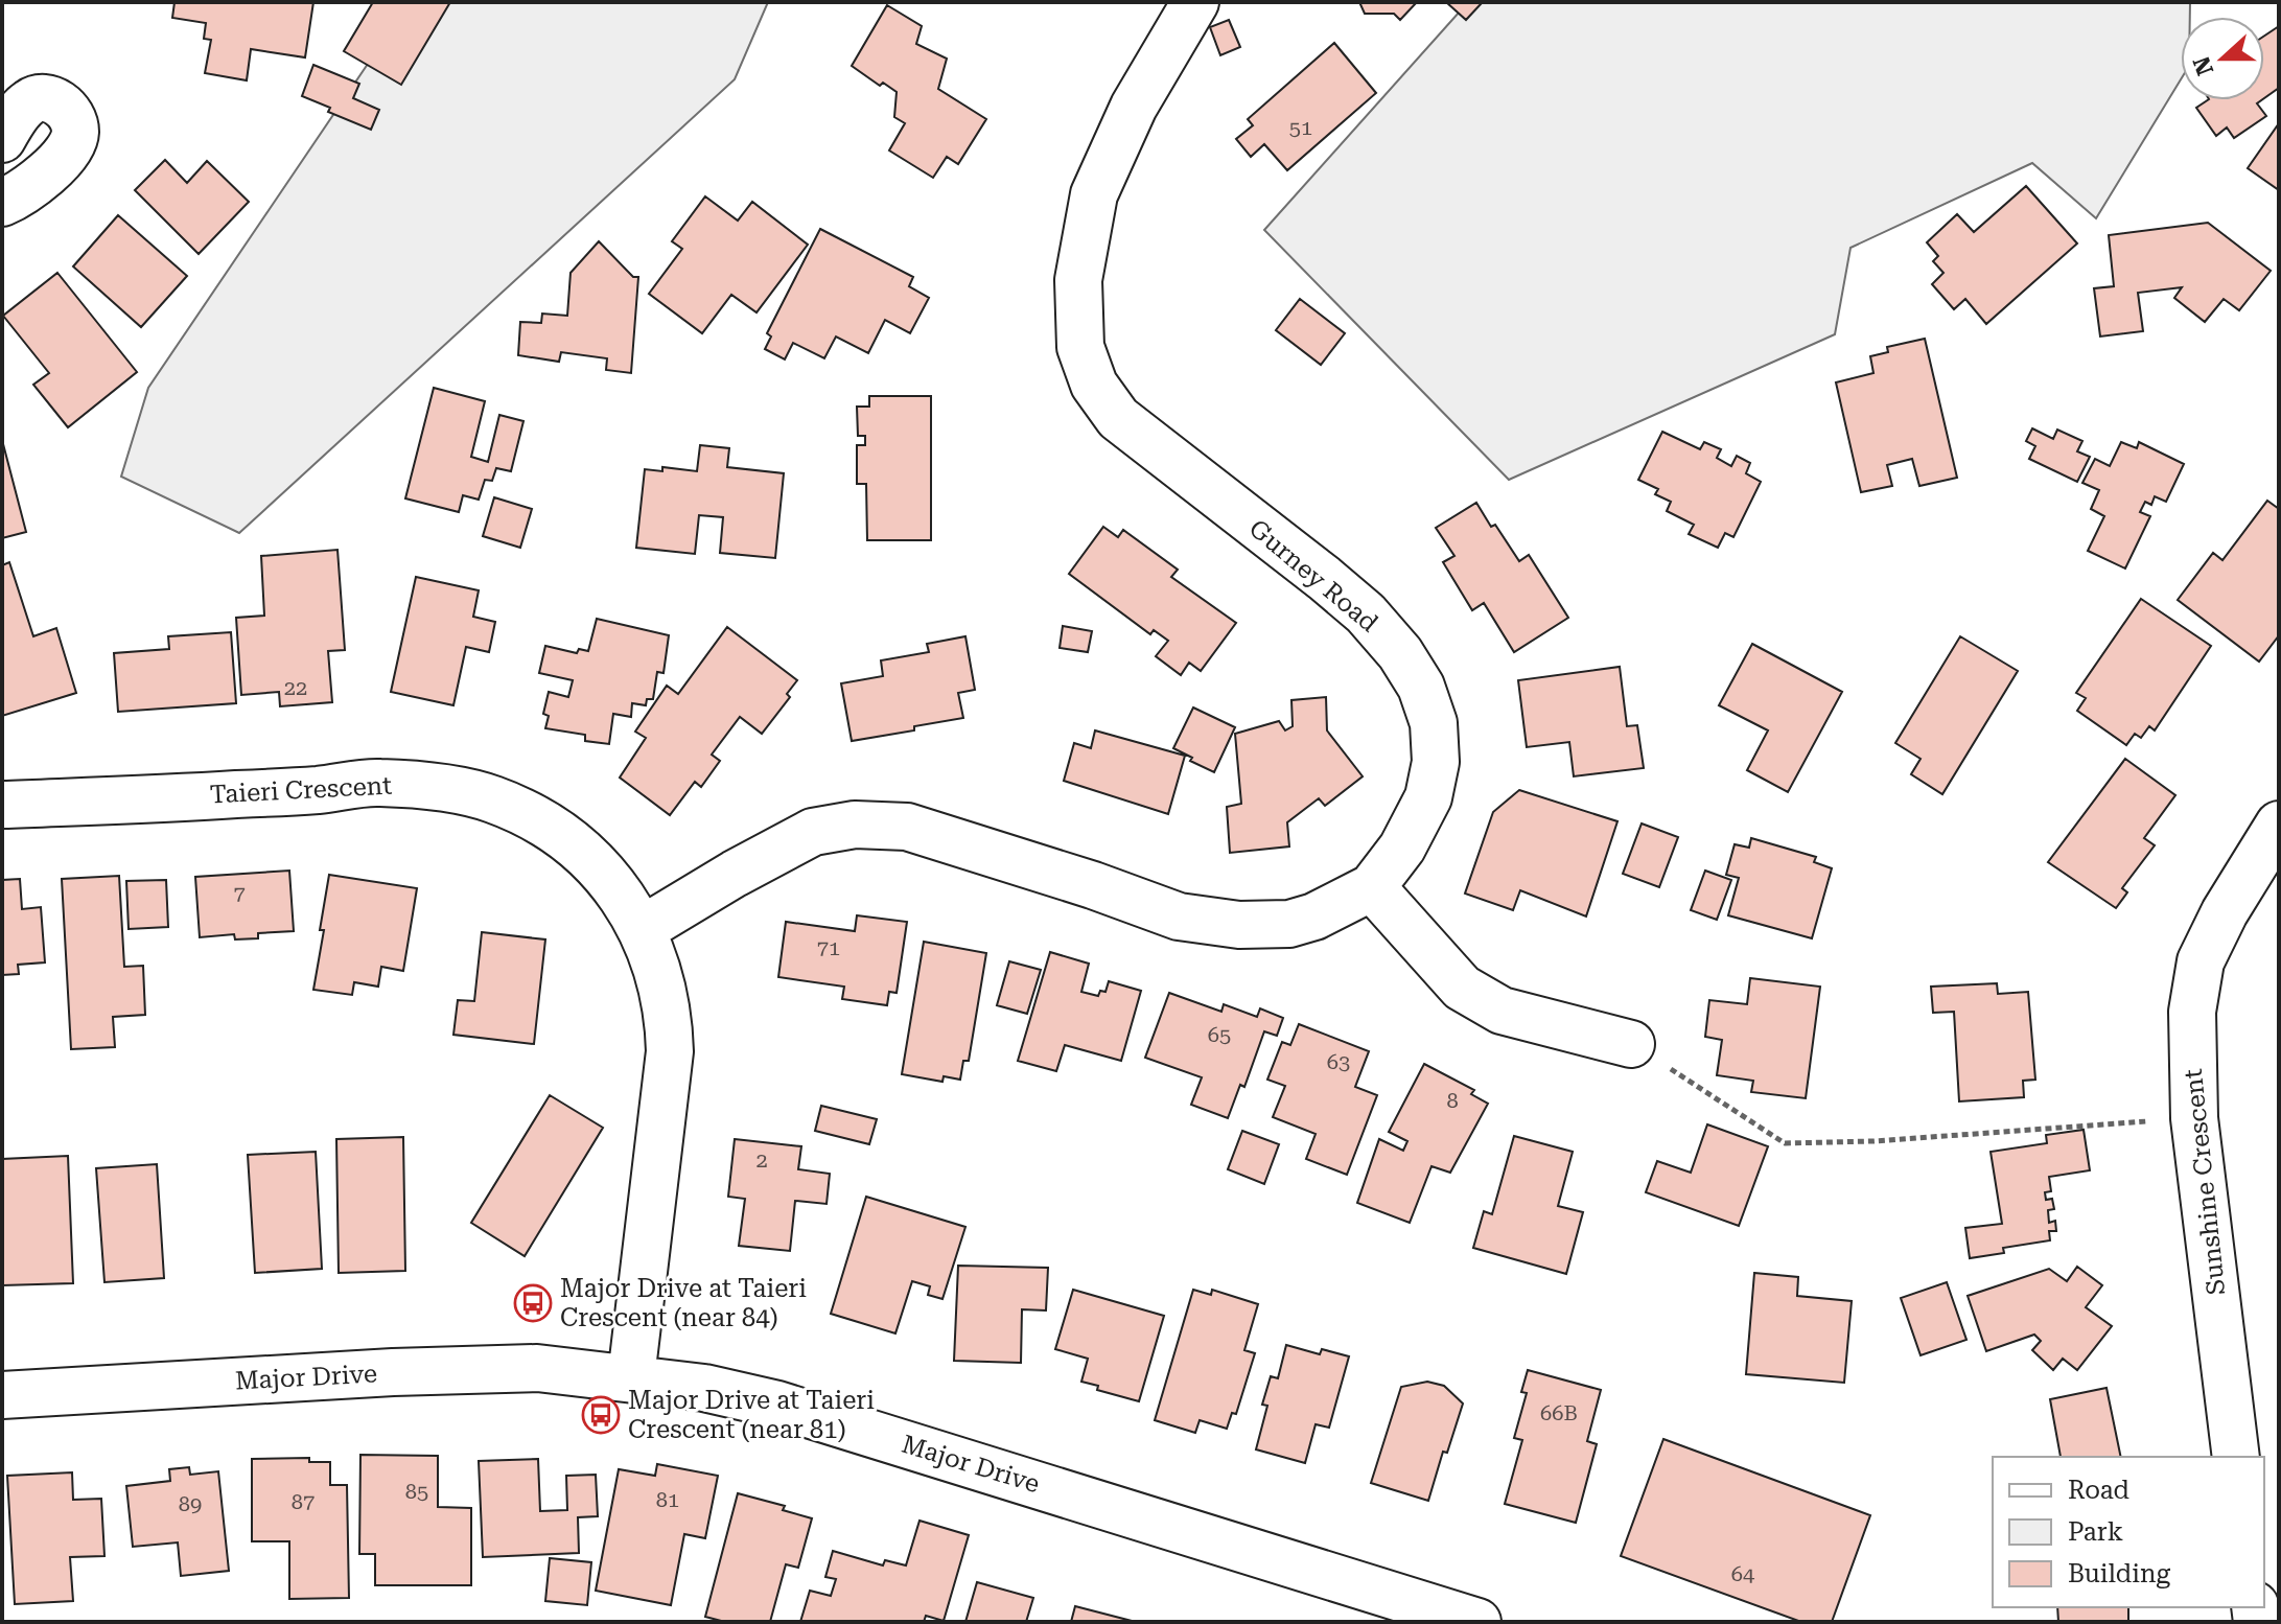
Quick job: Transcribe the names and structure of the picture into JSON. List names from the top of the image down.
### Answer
{
  "streets": {
    "street": [
      "Gurney Road",
      "Taieri Crescent",
      "Sunshine Crescent",
      "Major Drive"
    ]
  },
  "crossings": [
    ["Gurney Road", "Taieri Crescent"],
    ["Taieri Crescent", "Major Drive"]
  ],
  "places": {
    "bus stop": ["Major Drive at Taieri Crescent (near 84)", "Major Drive at Taieri Crescent (near 81)"]
  },
  "house_numbers": [
    "51",
    "22",
    "7",
    "71",
    "65",
    "63",
    "8",
    "2",
    "66B",
    "85",
    "81",
    "87",
    "89",
    "64"
  ],
  "legend": ["Road", "Park", "Building"],
  "north": "left"
}
